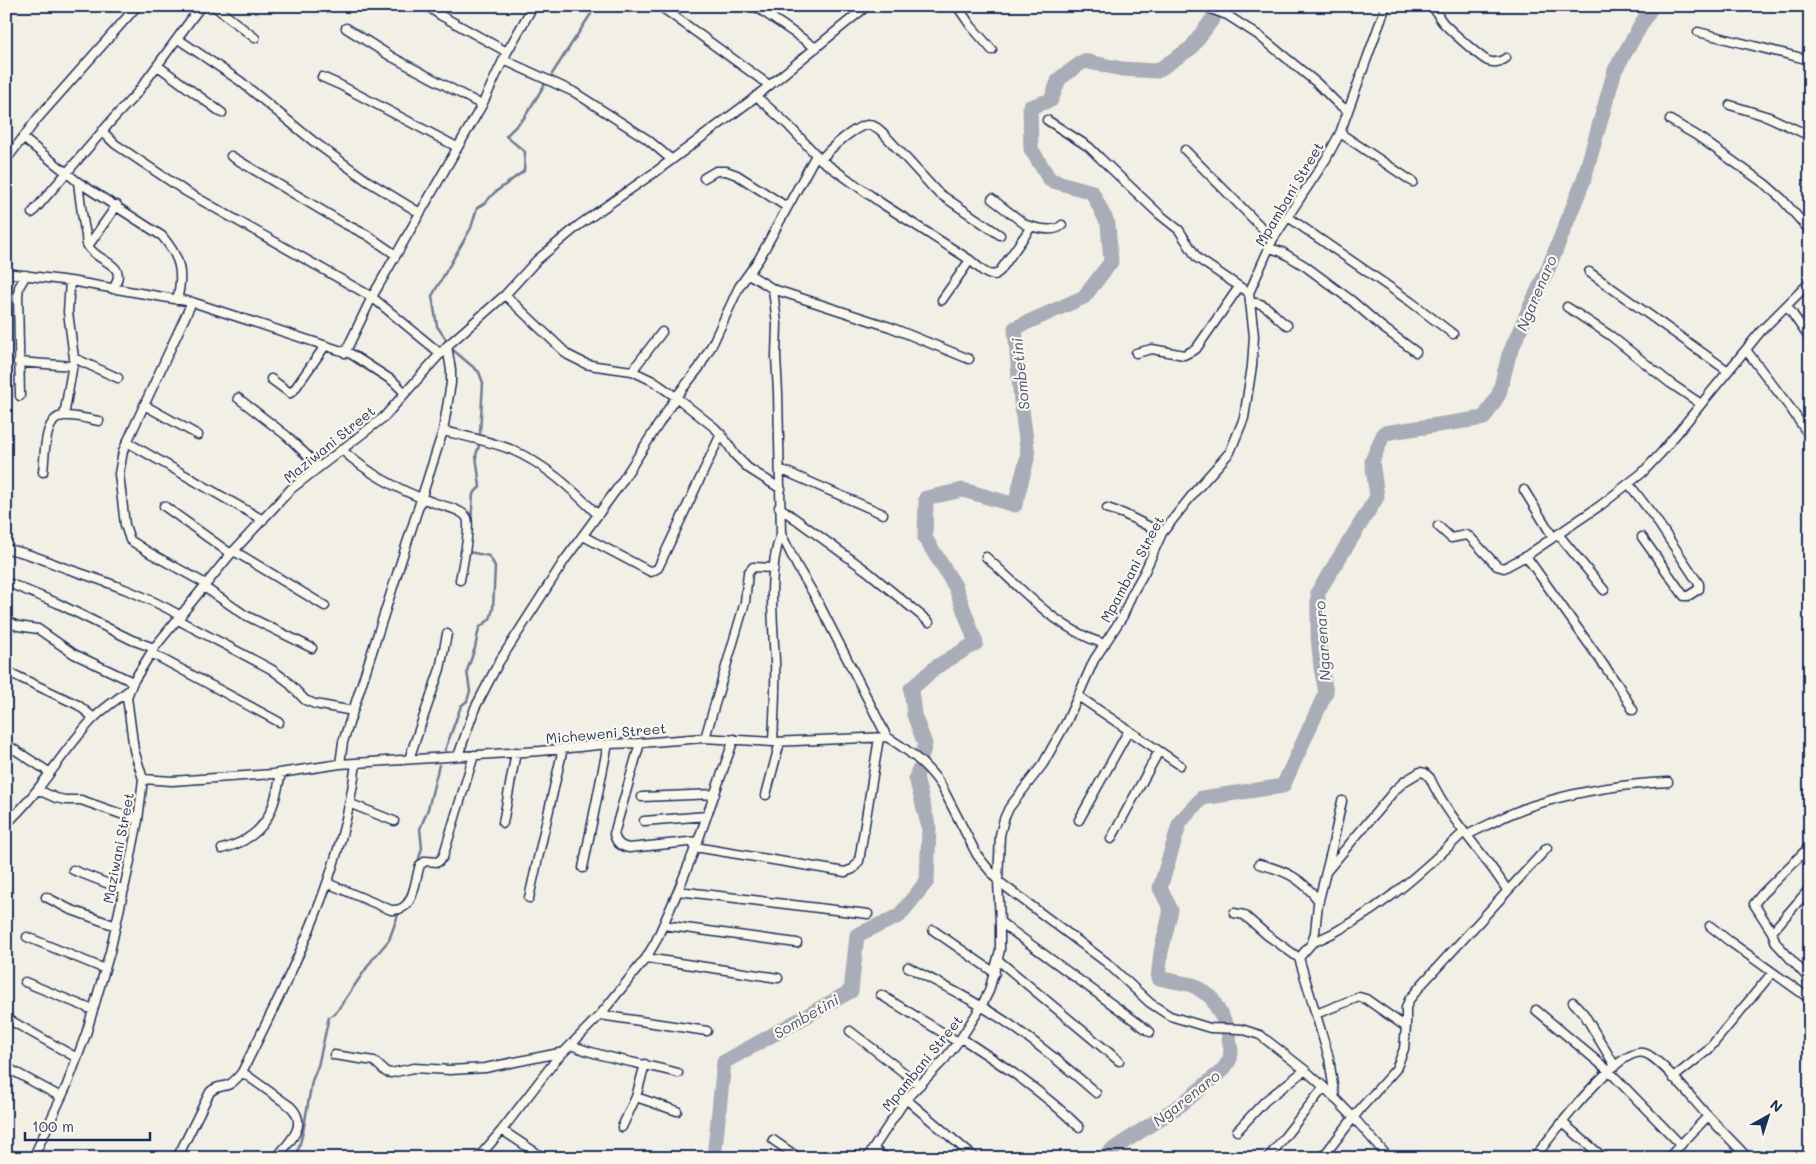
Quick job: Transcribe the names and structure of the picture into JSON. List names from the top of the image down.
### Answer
{
  "streets": {
    "street": ["Mpambani Street", "Maziwani Street", "Micheweni Street"]
  },
  "crossings": [
    ["Maziwani Street", "Micheweni Street"]
  ],
  "water": ["Ngarenaro", "Sombetini"],
  "scale_bar": "100 m",
  "north": "top right"
}
